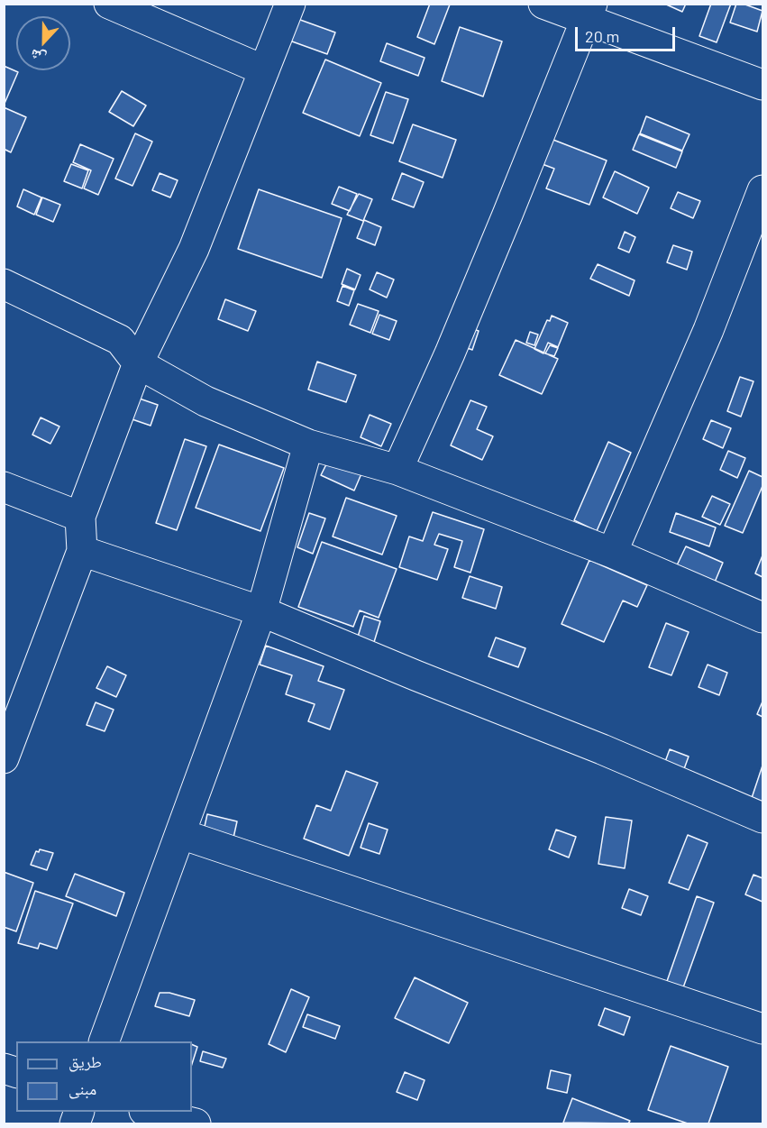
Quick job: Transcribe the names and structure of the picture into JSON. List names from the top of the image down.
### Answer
{
  "legend": ["طريق", "مبنى"],
  "scale_bar": "20 m",
  "north": "bottom"
}
